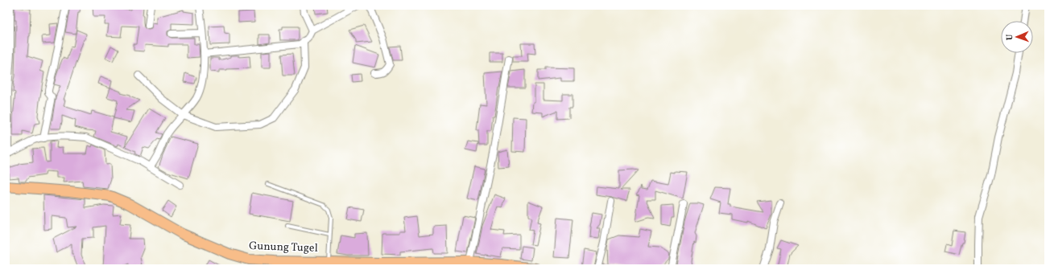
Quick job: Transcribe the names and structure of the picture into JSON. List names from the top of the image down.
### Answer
{
  "streets": {
    "main road": ["Gunung Tugel"]
  },
  "north": "left"
}
